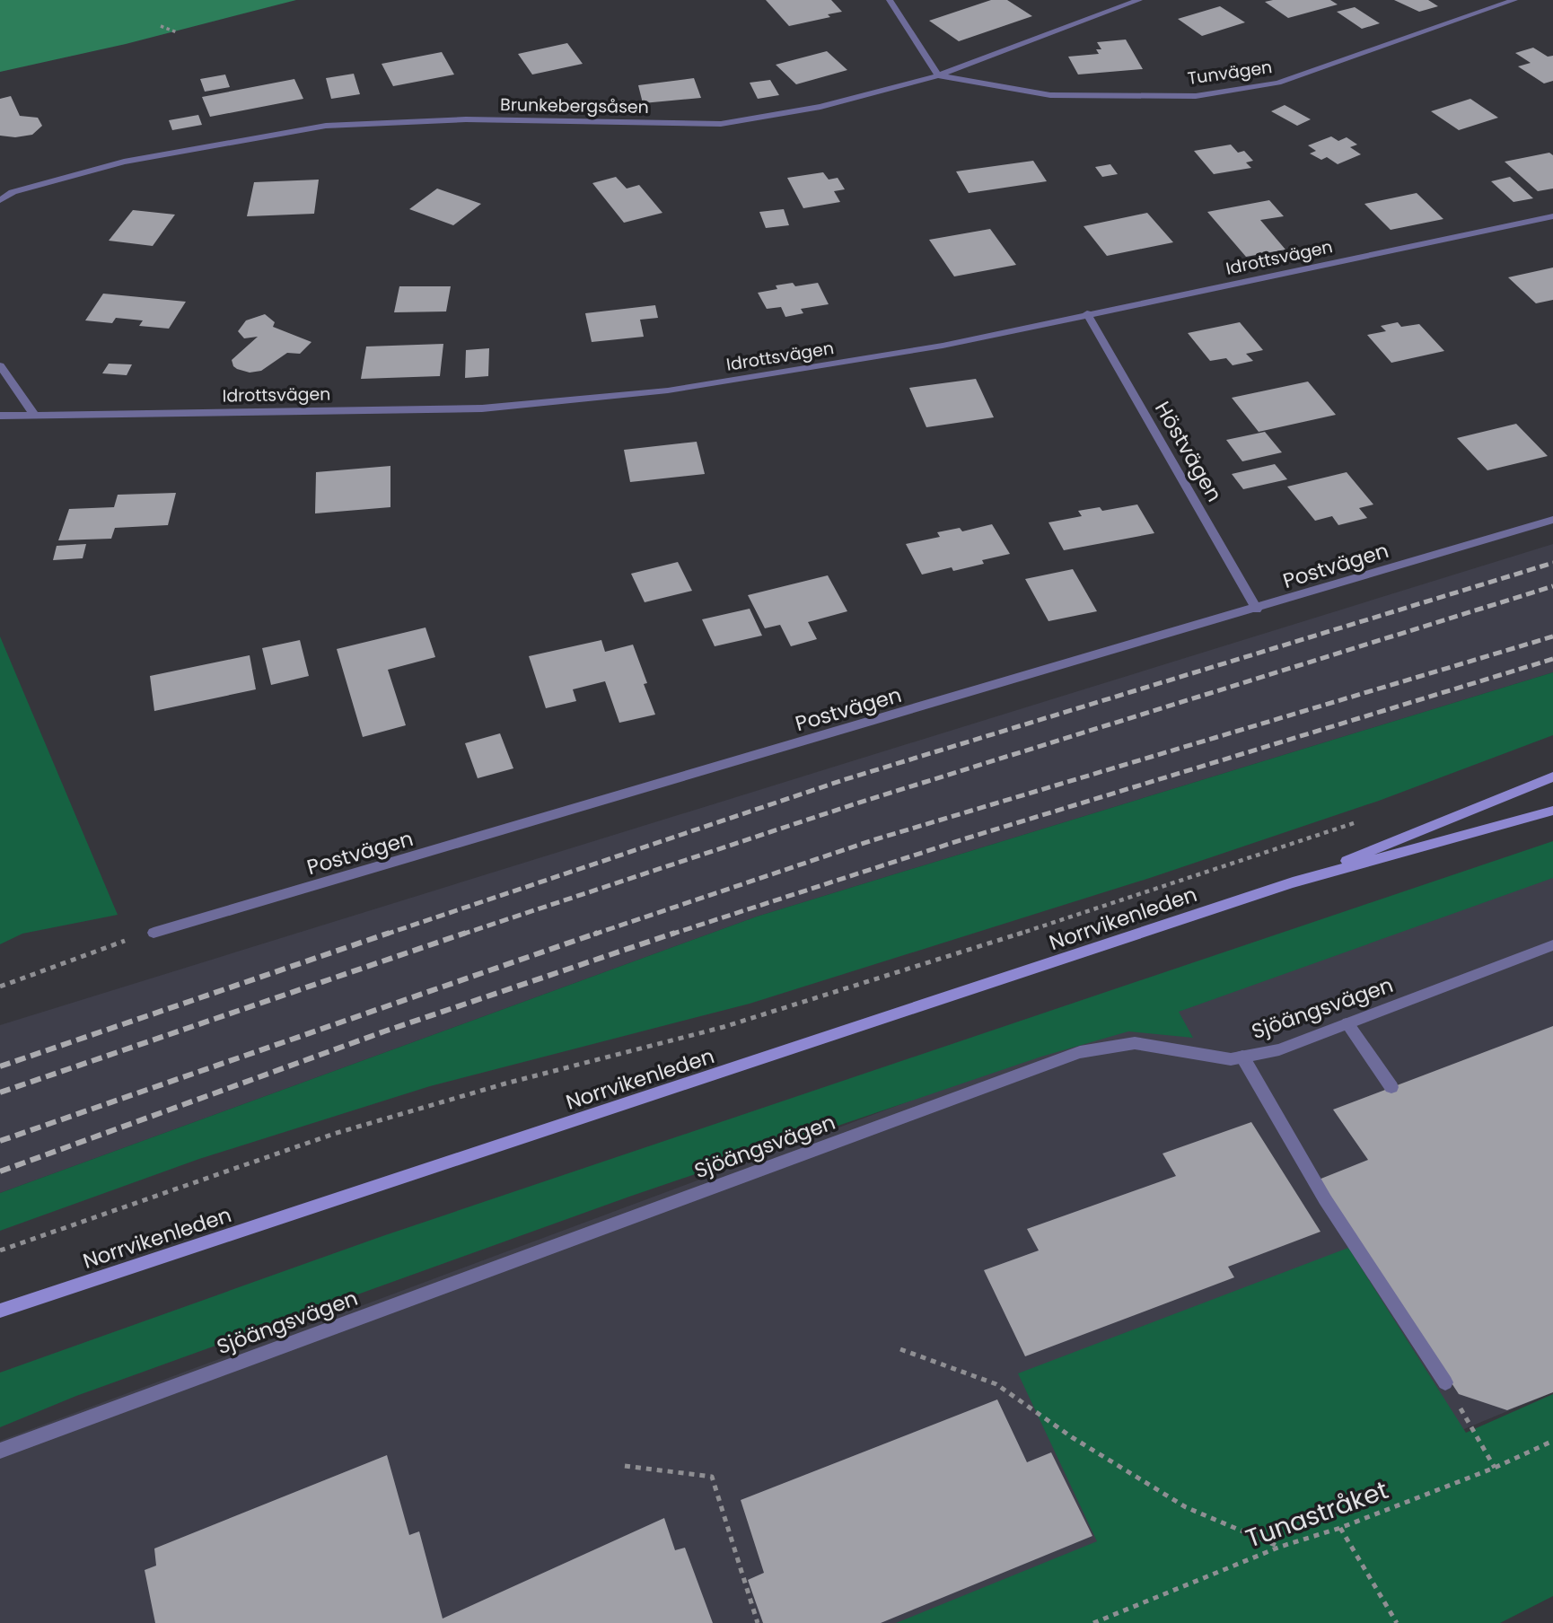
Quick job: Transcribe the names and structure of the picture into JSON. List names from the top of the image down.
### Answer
{
  "streets": {
    "main road": ["Norrvikenleden"],
    "street": [
      "Tunvägen",
      "Brunkebergsåsen",
      "Idrottsvägen",
      "Höstvägen",
      "Postvägen",
      "Sjöängsvägen"
    ],
    "path": ["Tunastråket"]
  },
  "crossings": [
    ["Tunvägen", "Brunkebergsåsen"],
    ["Idrottsvägen", "Höstvägen"],
    ["Höstvägen", "Postvägen"]
  ]
}
